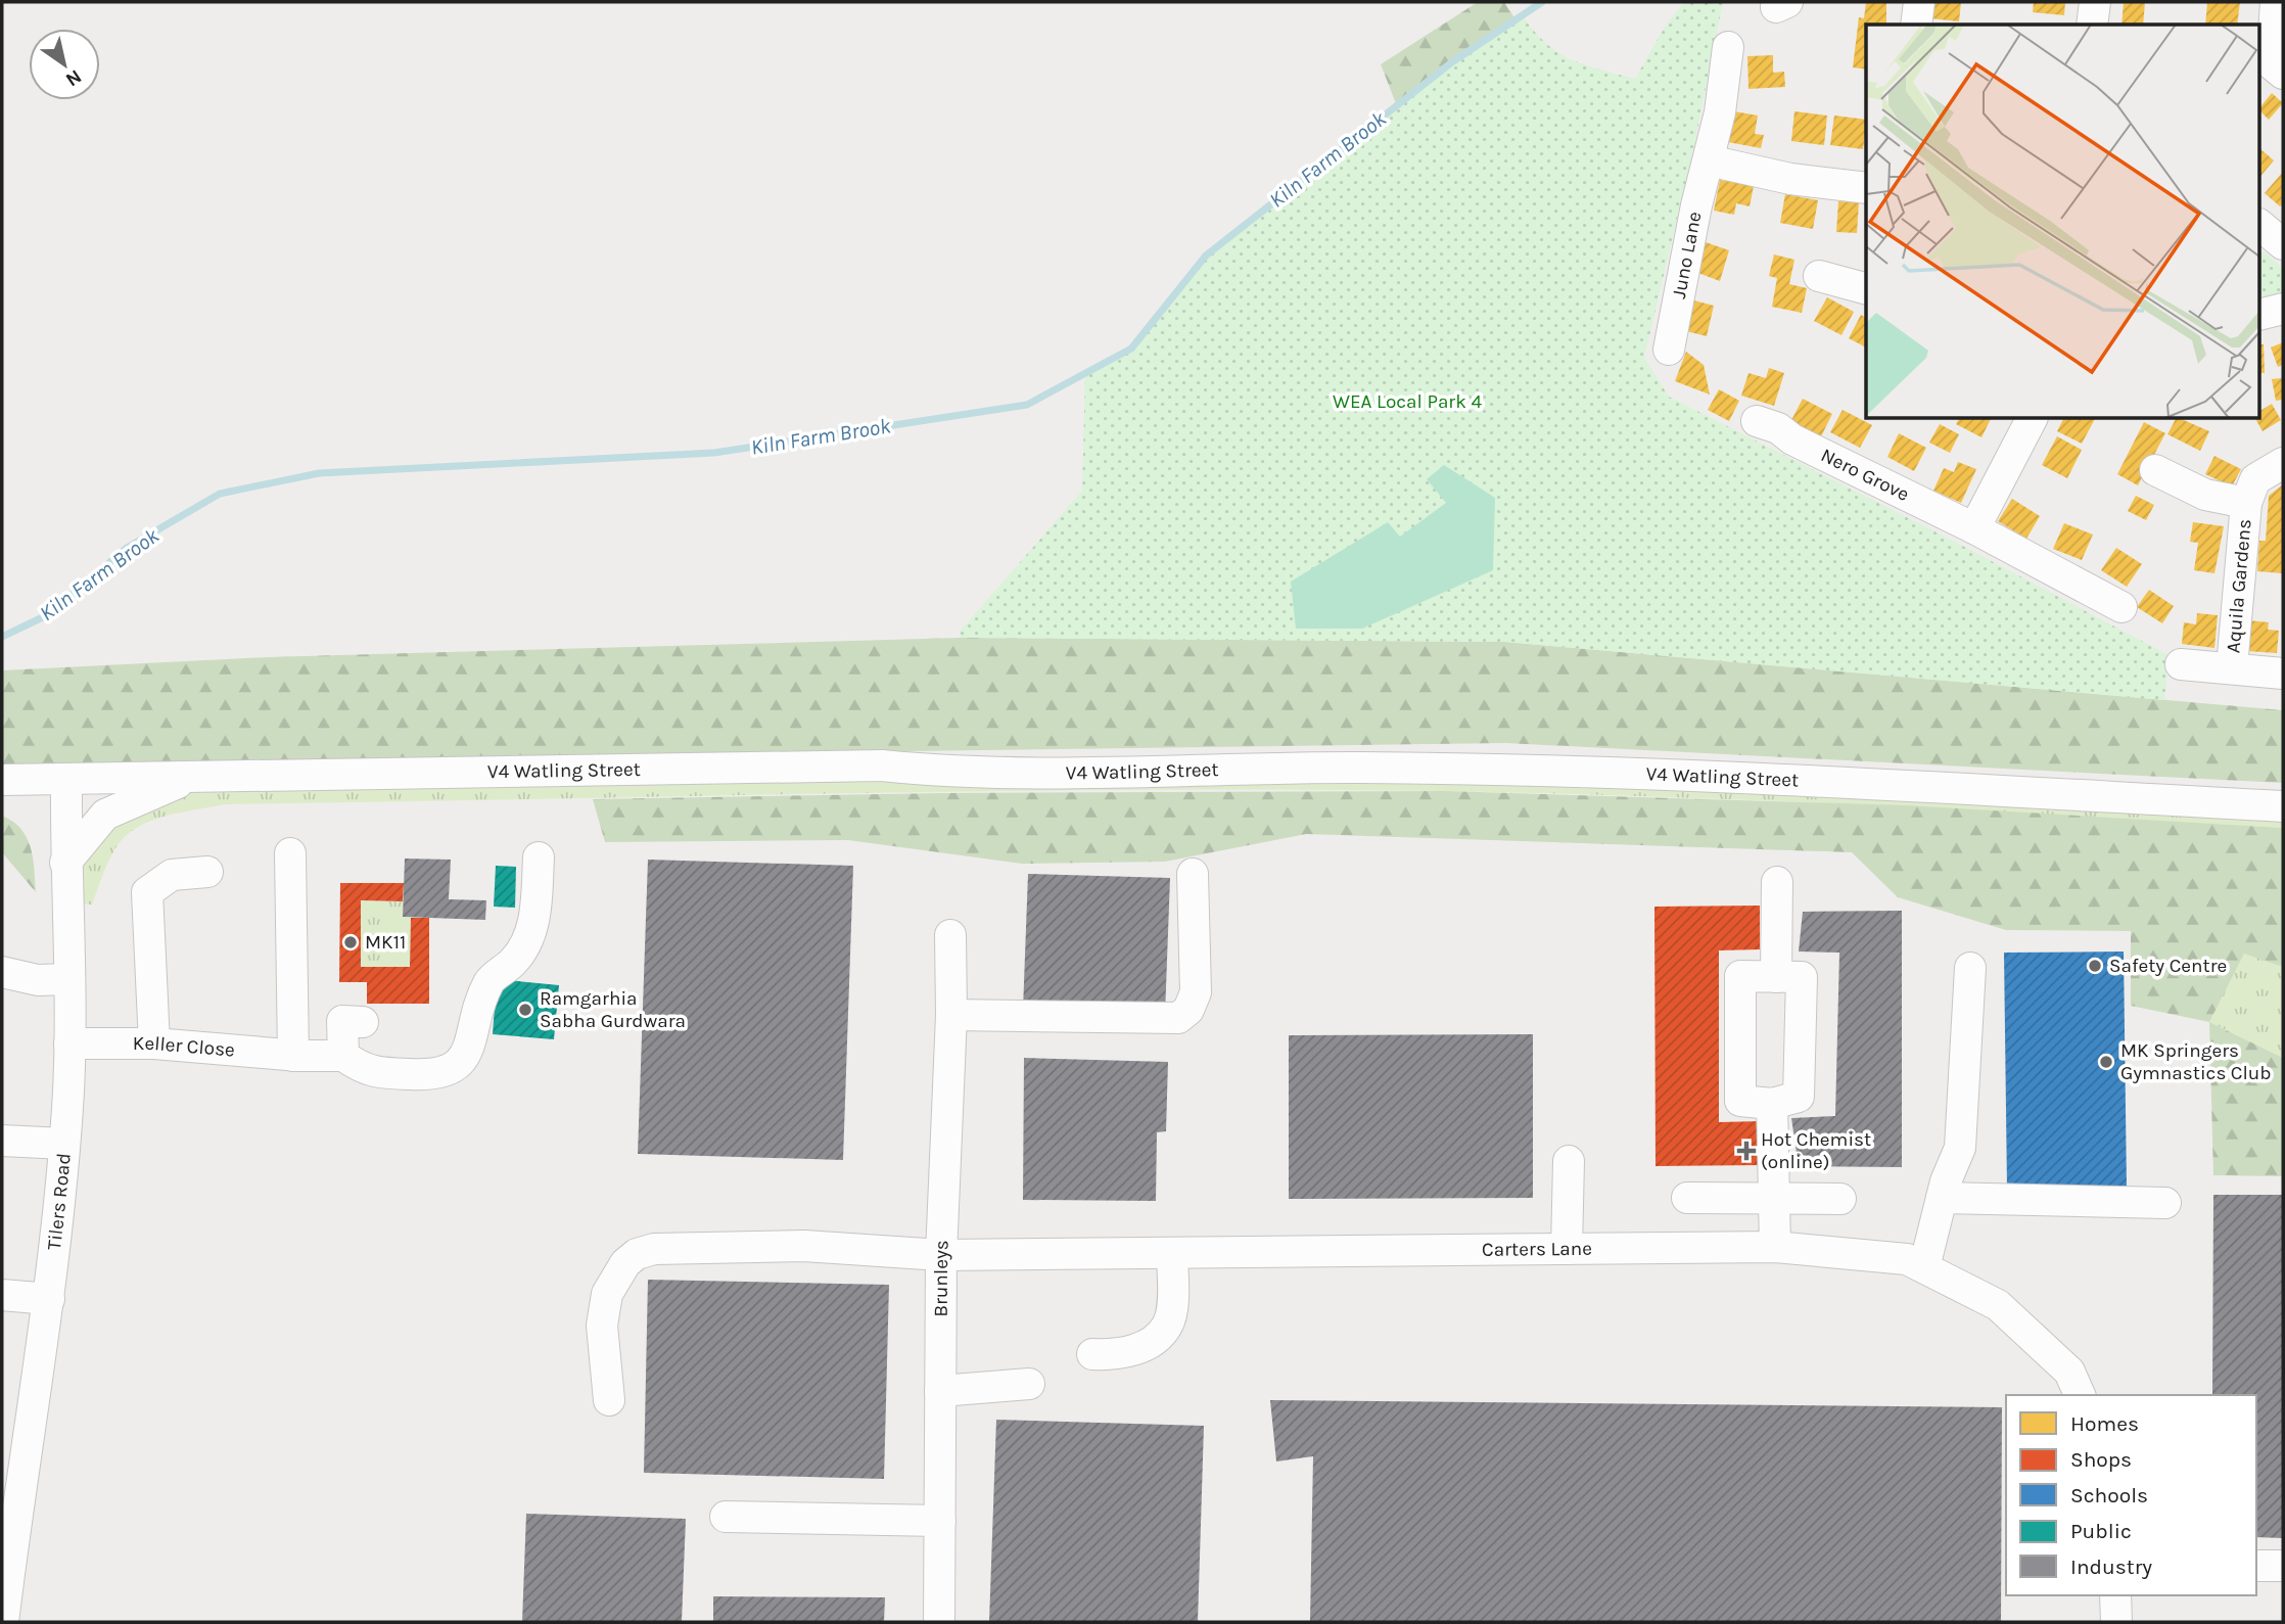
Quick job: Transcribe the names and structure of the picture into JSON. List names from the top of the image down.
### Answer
{
  "streets": {
    "street": [
      "Juno Lane",
      "Nero Grove",
      "Aquila Gardens",
      "V4 Watling Street",
      "Keller Close",
      "Tilers Road",
      "Carters Lane",
      "Brunleys"
    ]
  },
  "crossings": [
    ["V4 Watling Street", "Tilers Road"],
    ["Keller Close", "Tilers Road"],
    ["Carters Lane", "Brunleys"]
  ],
  "water": ["Kiln Farm Brook"],
  "parks": ["WEA Local Park 4"],
  "places": {
    "other": [
      "MK11",
      "Safety Centre",
      "Ramgarhia Sabha Gurdwara",
      "MK Springers Gymnastics Club"
    ],
    "health": ["Hot Chemist (online)"]
  },
  "legend": [
    "Homes",
    "Shops",
    "Schools",
    "Public",
    "Industry"
  ],
  "north": "bottom right"
}
